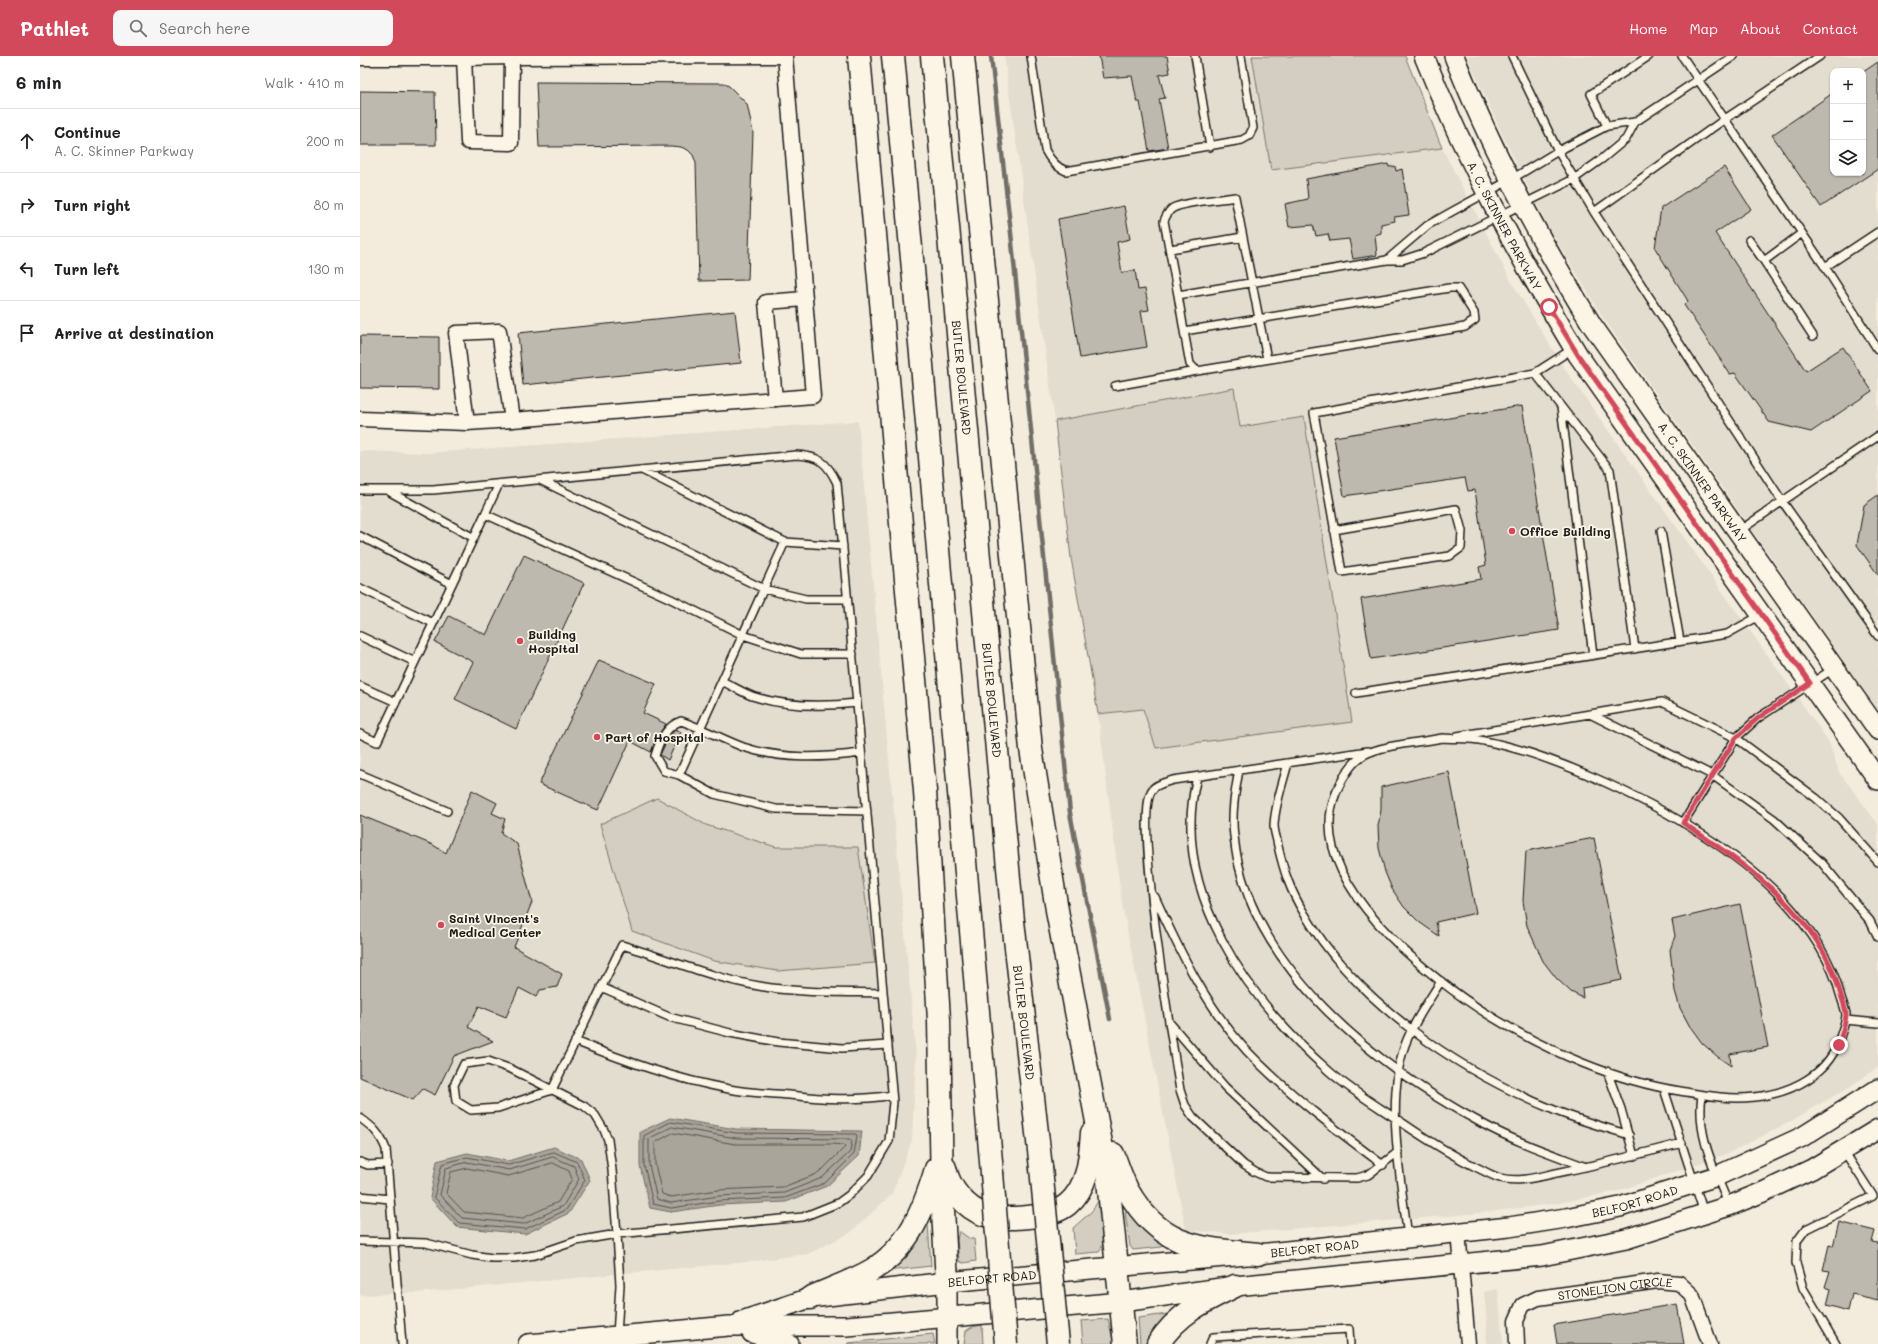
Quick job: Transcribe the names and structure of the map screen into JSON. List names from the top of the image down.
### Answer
{
  "streets": {
    "highway": ["BUTLER BOULEVARD"],
    "main road": ["A. C. SKINNER PARKWAY", "BELFORT ROAD"],
    "street": ["STONELION CIRCLE"]
  },
  "places": [
    "Office Building",
    "Building Hospital",
    "Part of Hospital",
    "Saint Vincent's Medical Center"
  ],
  "page": {
    "header": "Pathlet",
    "search": "Search here",
    "nav": [
      "Home",
      "Map",
      "About",
      "Contact"
    ],
    "heading": ["6 min", "Walk · 410 m"],
    "map_buttons": ["+", "−"],
    "list": [
      ["Continue", "A. C. Skinner Parkway", "200 m"],
      ["Turn right", "80 m"],
      ["Turn left", "130 m"],
      "Arrive at destination"
    ]
  }
}
